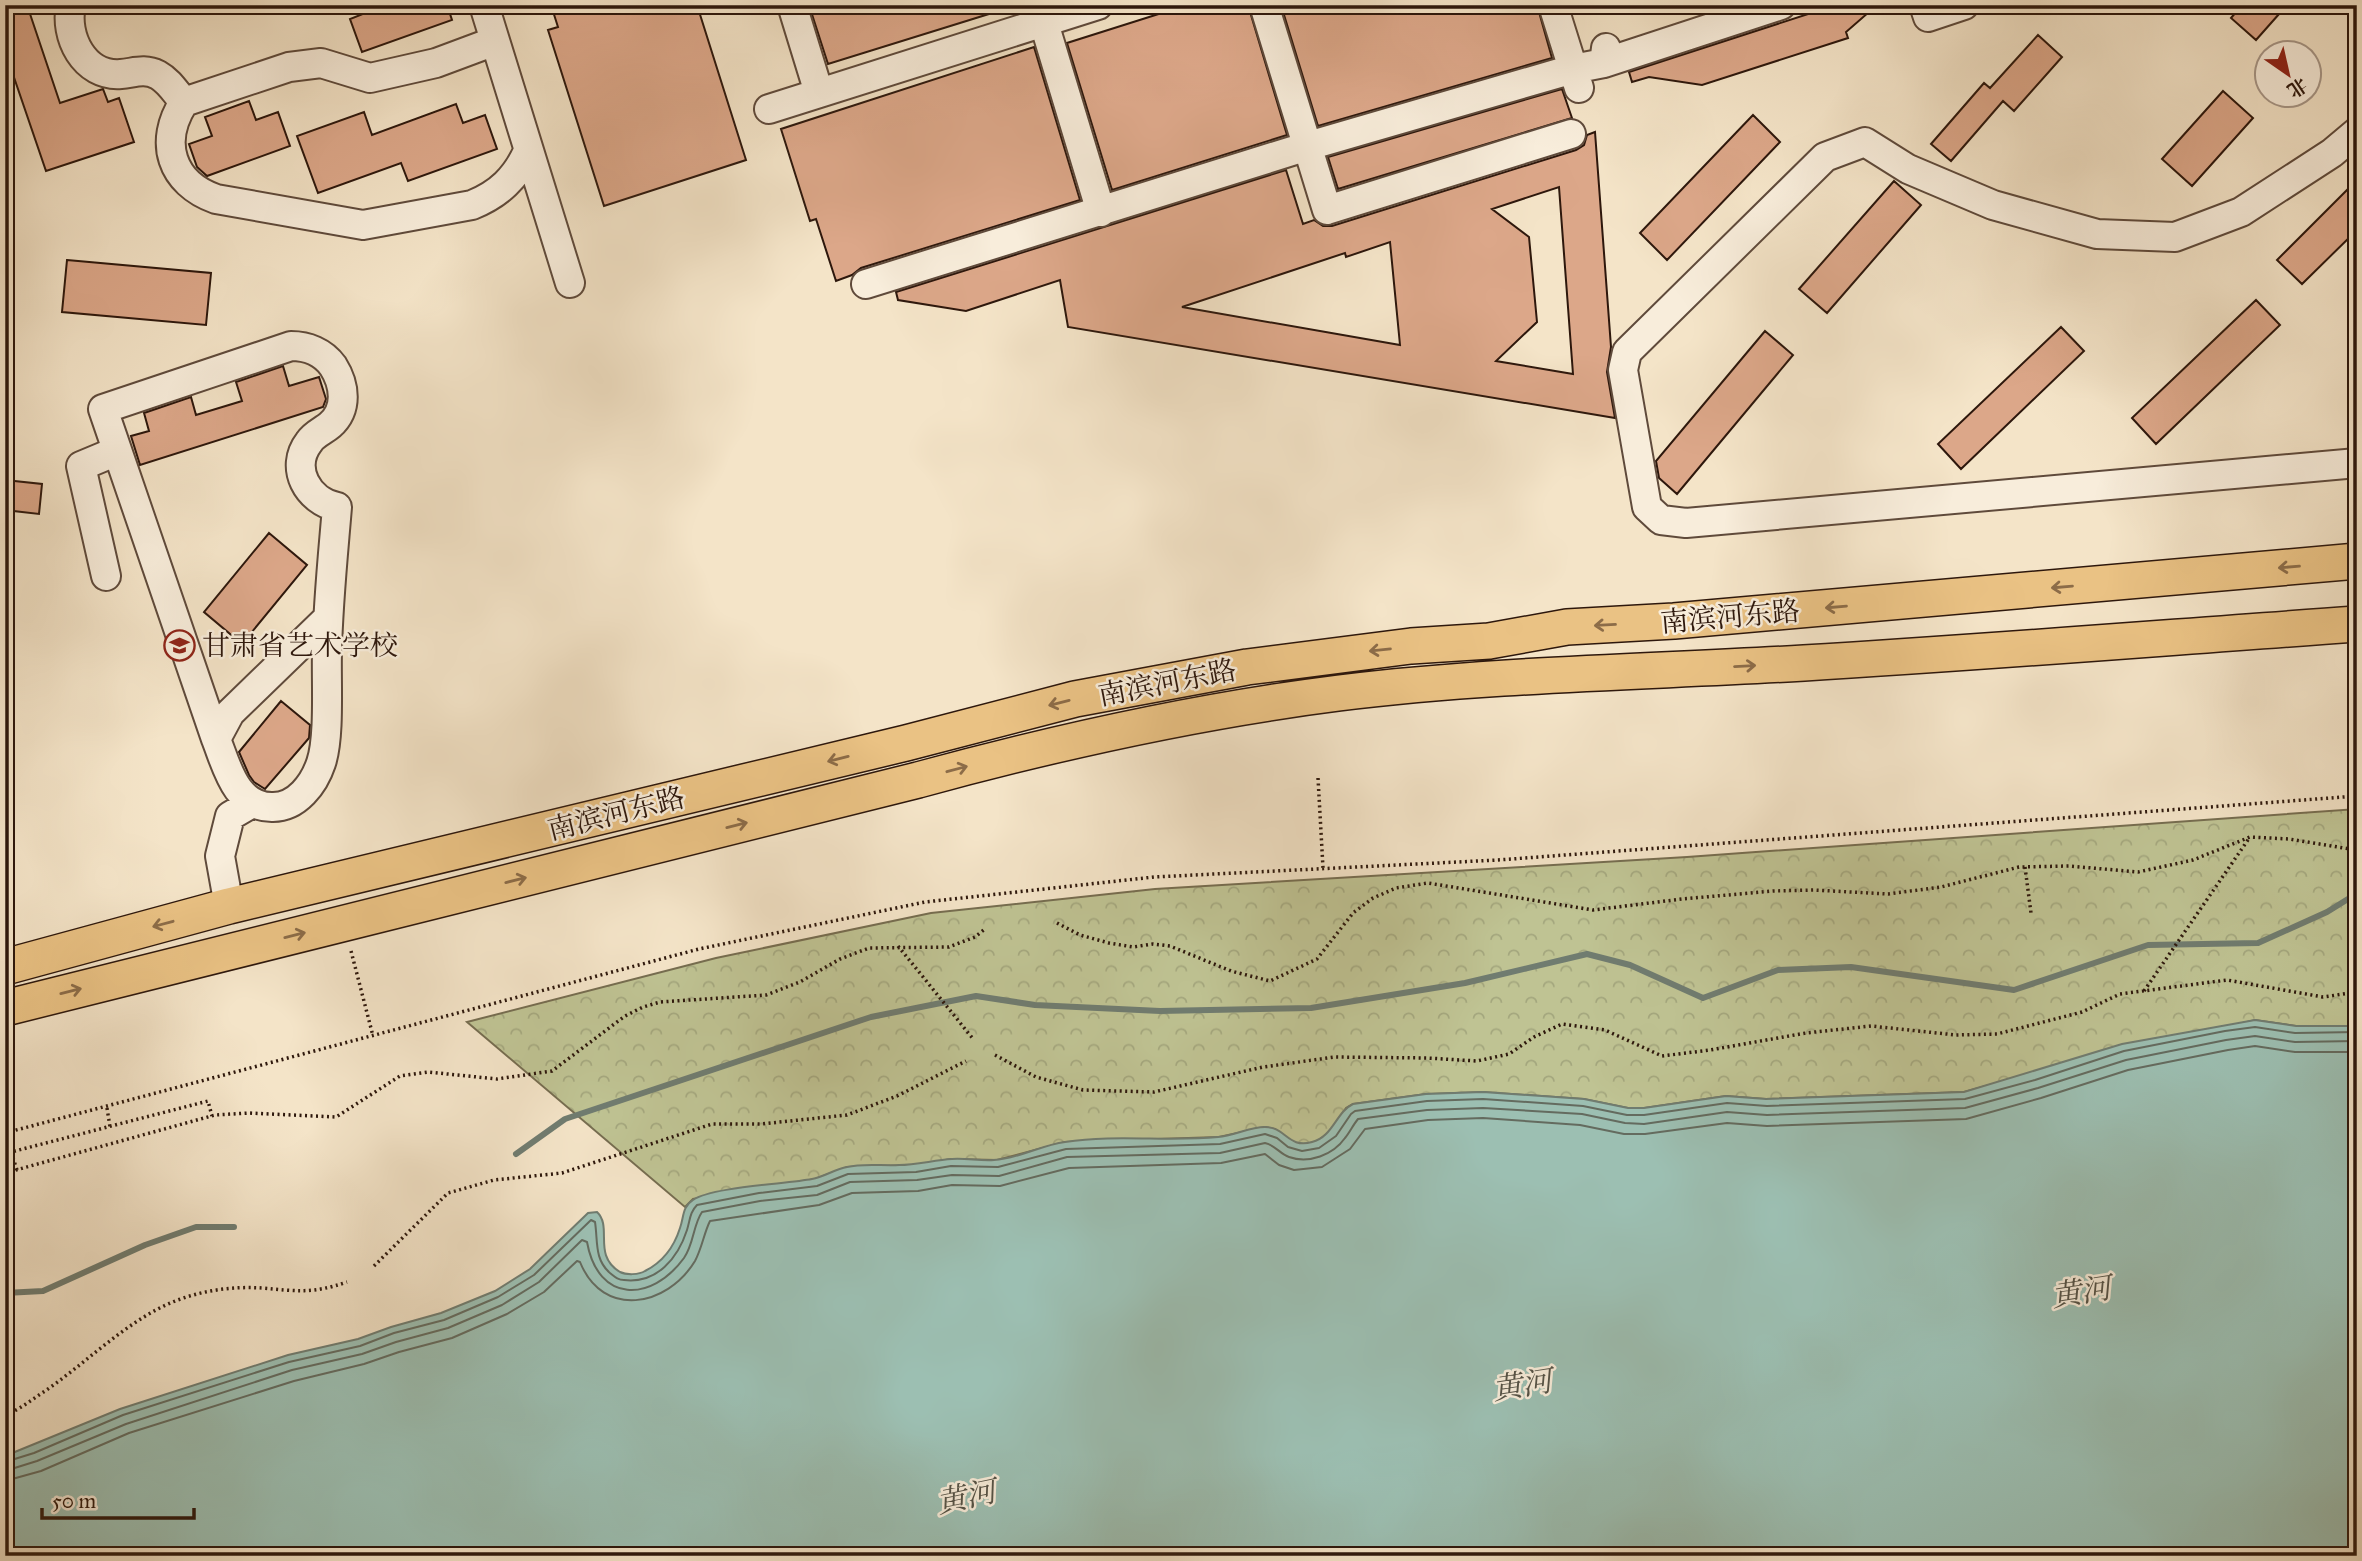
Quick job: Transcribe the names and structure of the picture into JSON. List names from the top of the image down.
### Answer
{
  "streets": {
    "main road": ["南滨河东路"]
  },
  "water": ["黄河"],
  "places": {
    "school or university": ["甘肃省艺术学校"]
  },
  "scale_bar": "50 m",
  "north": "bottom right"
}
